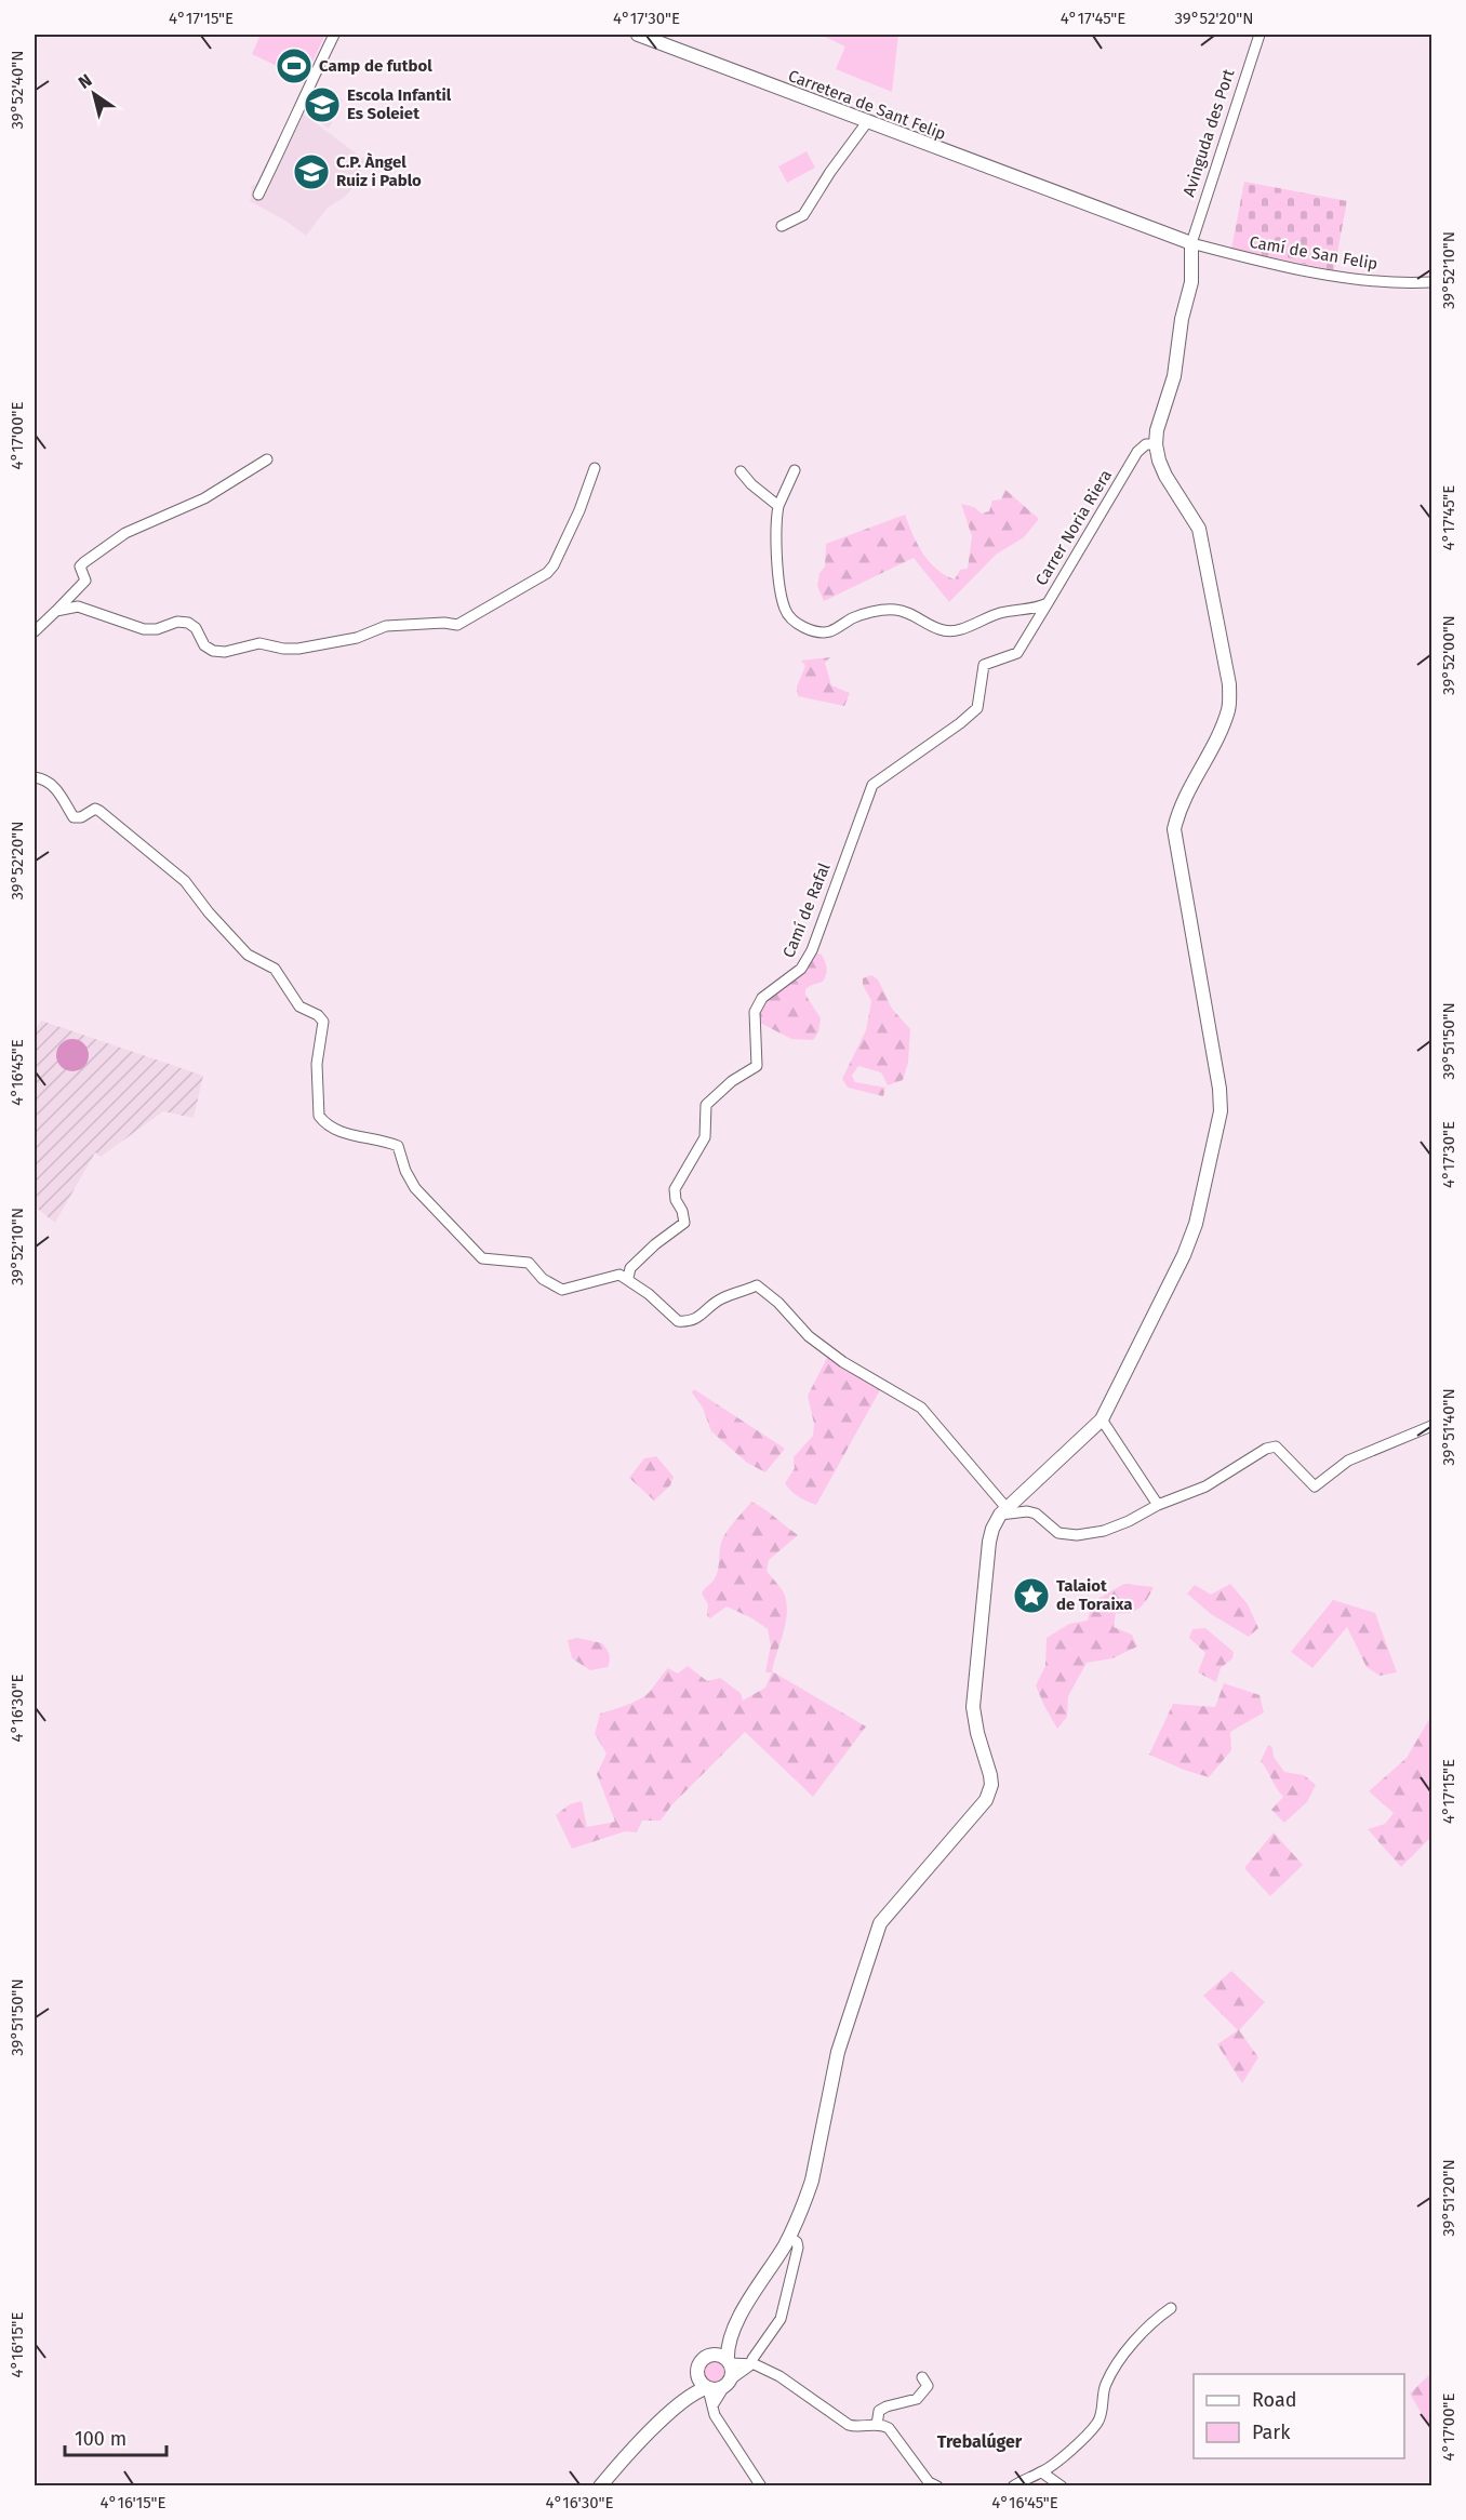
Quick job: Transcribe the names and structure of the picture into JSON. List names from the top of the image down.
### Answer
{
  "streets": {
    "main road": ["Carretera de Sant Felip"],
    "street": [
      "Avinguda des Port",
      "Camí de San Felip",
      "Carrer Noria Riera",
      "Camí de Rafal"
    ]
  },
  "crossings": [
    ["Carretera de Sant Felip", "Avinguda des Port"],
    ["Carretera de Sant Felip", "Camí de San Felip"],
    ["Avinguda des Port", "Camí de San Felip"],
    ["Carrer Noria Riera", "Camí de Rafal"]
  ],
  "districts": ["Trebalúger"],
  "places": {
    "sports": ["Camp de futbol"],
    "school or university": ["Escola Infantil Es Soleiet", "C.P. Àngel Ruiz i Pablo"],
    "place": ["Talaiot de Toraixa"]
  },
  "legend": ["Road", "Park"],
  "scale_bar": "100 m",
  "north": "top left",
  "coordinates": [
    "4°17'15\"E",
    "4°17'30\"E",
    "4°17'45\"E",
    "39°52'20\"N",
    "39°52'40\"N",
    "39°52'10\"N",
    "4°17'00\"E",
    "39°52'00\"N",
    "39°51'50\"N",
    "4°16'45\"E",
    "39°51'40\"N",
    "4°16'30\"E",
    "39°51'20\"N",
    "4°16'15\"E"
  ]
}
